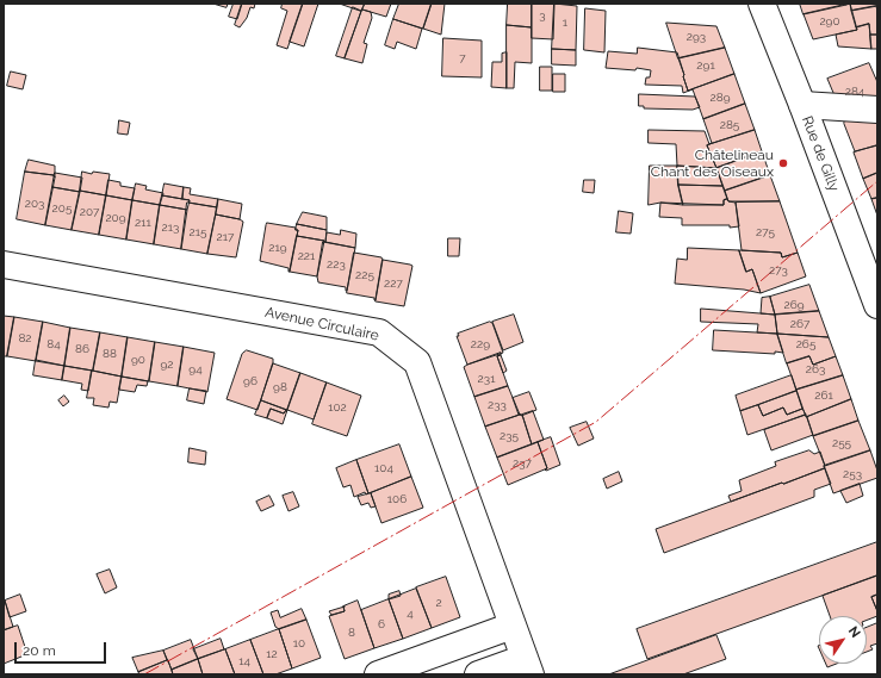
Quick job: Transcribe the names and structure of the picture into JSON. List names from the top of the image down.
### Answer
{
  "streets": {
    "street": ["Rue de Gilly", "Avenue Circulaire"]
  },
  "places": ["Châtelineau Chant des Oiseaux"],
  "house_numbers": [
    "3",
    "290",
    "1",
    "293",
    "7",
    "291",
    "284",
    "289",
    "285",
    "203",
    "205",
    "207",
    "209",
    "211",
    "213",
    "215",
    "275",
    "217",
    "219",
    "221",
    "223",
    "273",
    "225",
    "227",
    "269",
    "267",
    "82",
    "84",
    "229",
    "265",
    "86",
    "88",
    "90",
    "92",
    "94",
    "263",
    "231",
    "96",
    "98",
    "261",
    "233",
    "102",
    "235",
    "255",
    "237",
    "104",
    "253",
    "106",
    "2",
    "4",
    "6",
    "8",
    "10",
    "12",
    "14"
  ],
  "scale_bar": "20 m",
  "north": "top right"
}
